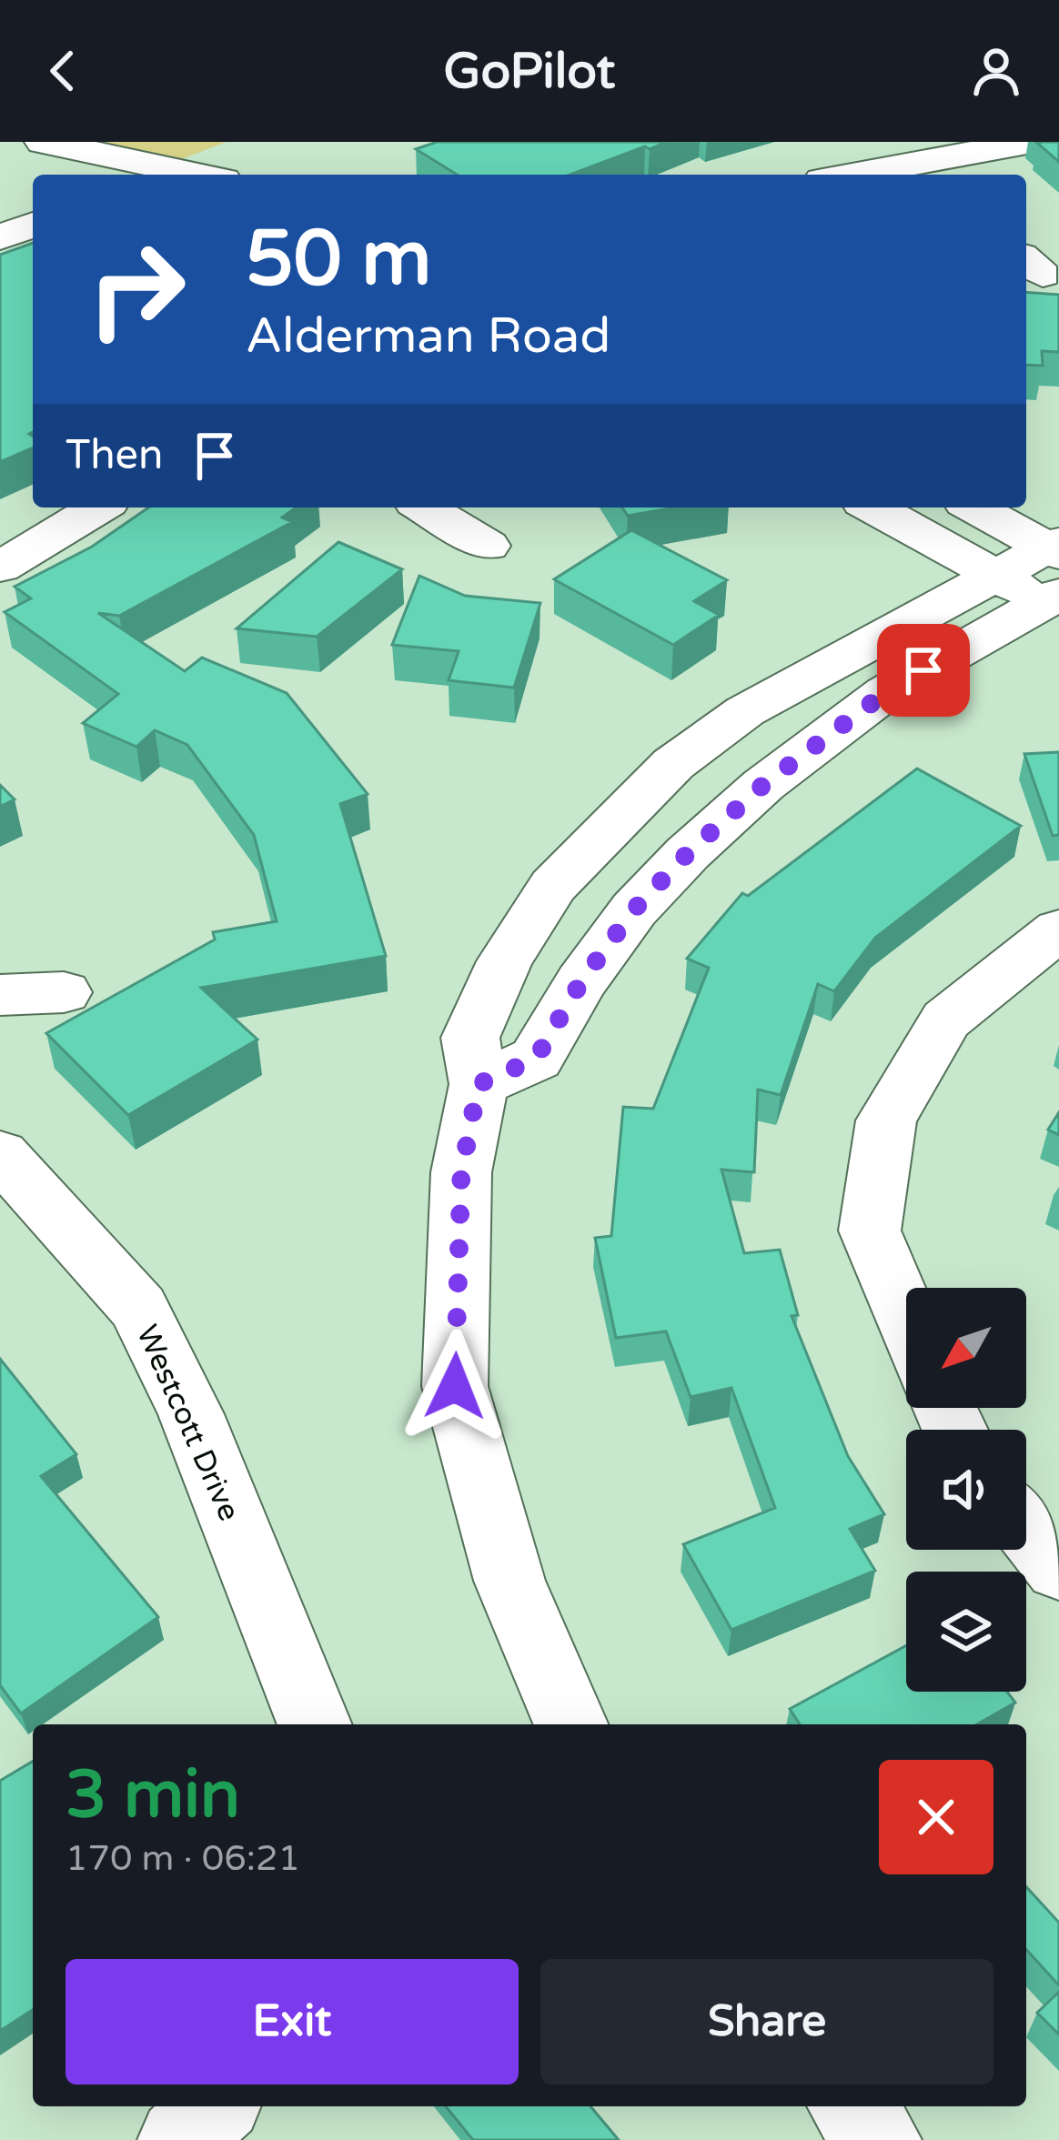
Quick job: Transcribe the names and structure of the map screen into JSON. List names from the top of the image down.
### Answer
{
  "streets": {
    "street": ["Westcott Drive"]
  },
  "north": "bottom left",
  "page": {
    "header": "GoPilot",
    "turn": ["50 m", "Alderman Road"],
    "then": "Then",
    "heading": ["3 min", "170 m · 06:21"],
    "buttons": ["Exit", "Share"]
  }
}
